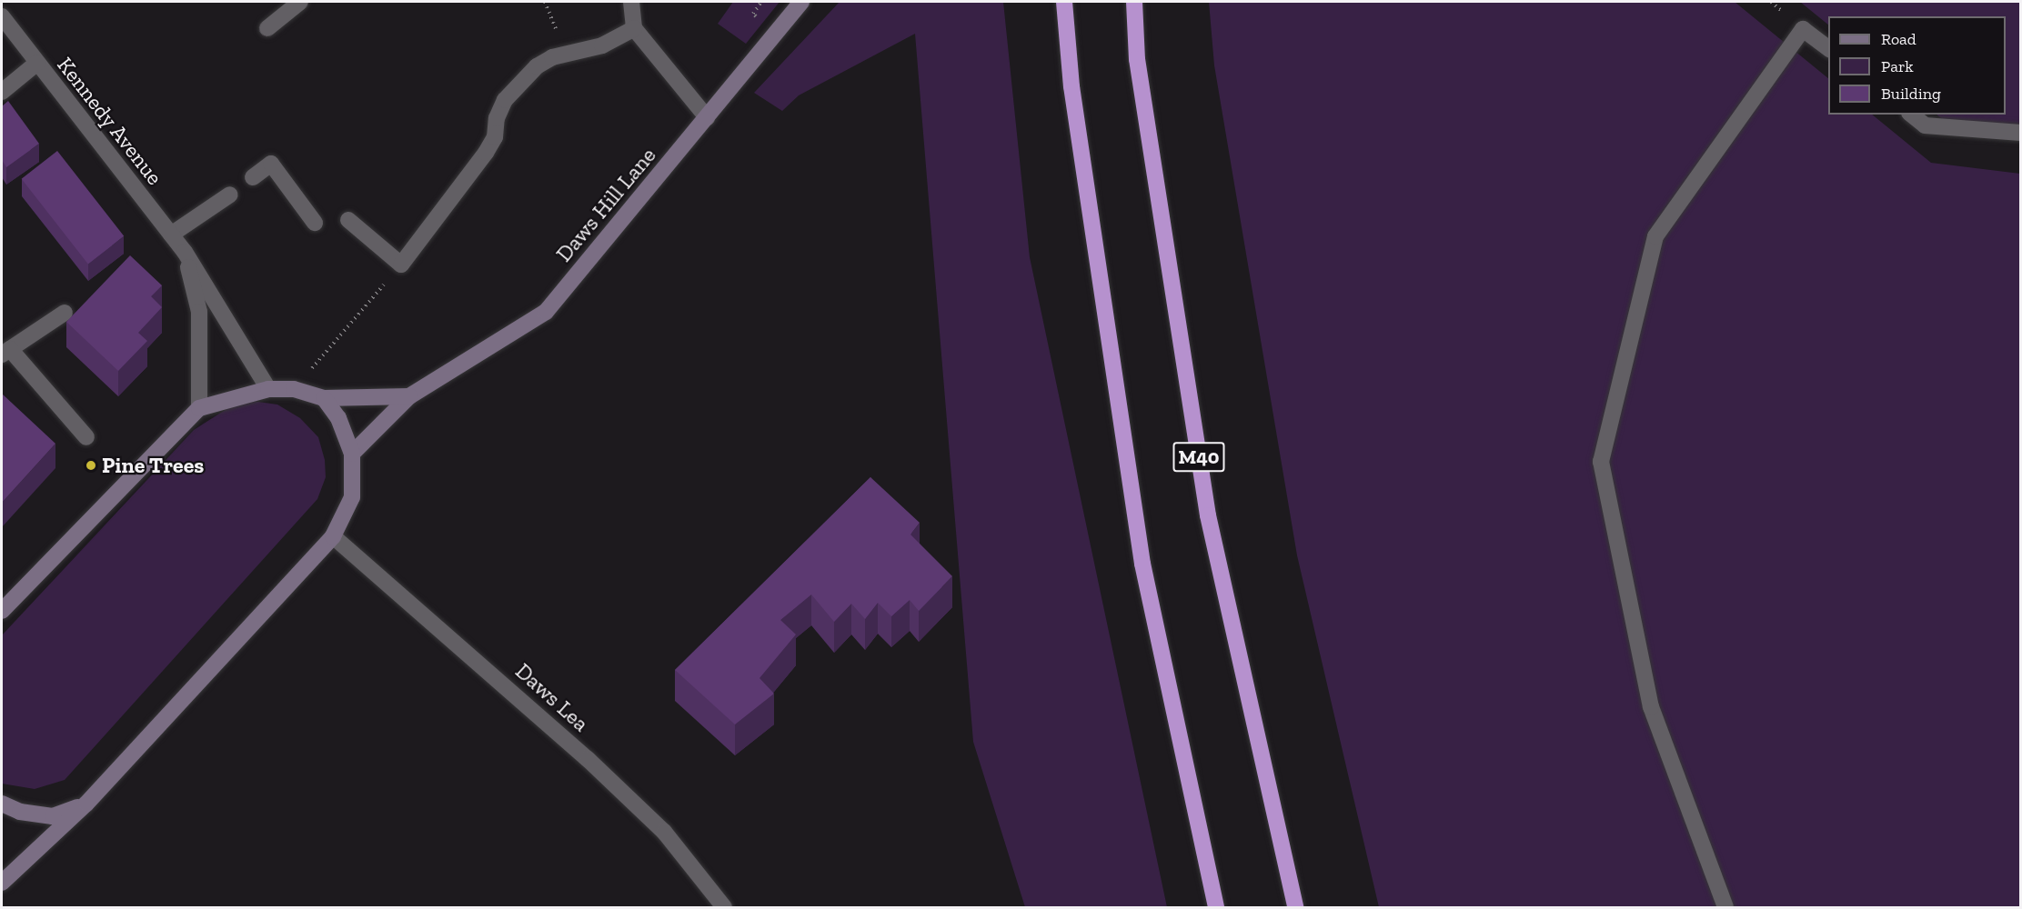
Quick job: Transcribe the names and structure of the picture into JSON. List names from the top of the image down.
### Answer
{
  "streets": {
    "highway": ["M40"],
    "street": ["Kennedy Avenue", "Daws Hill Lane", "Daws Lea"]
  },
  "places": ["Pine Trees"],
  "legend": ["Road", "Park", "Building"]
}
